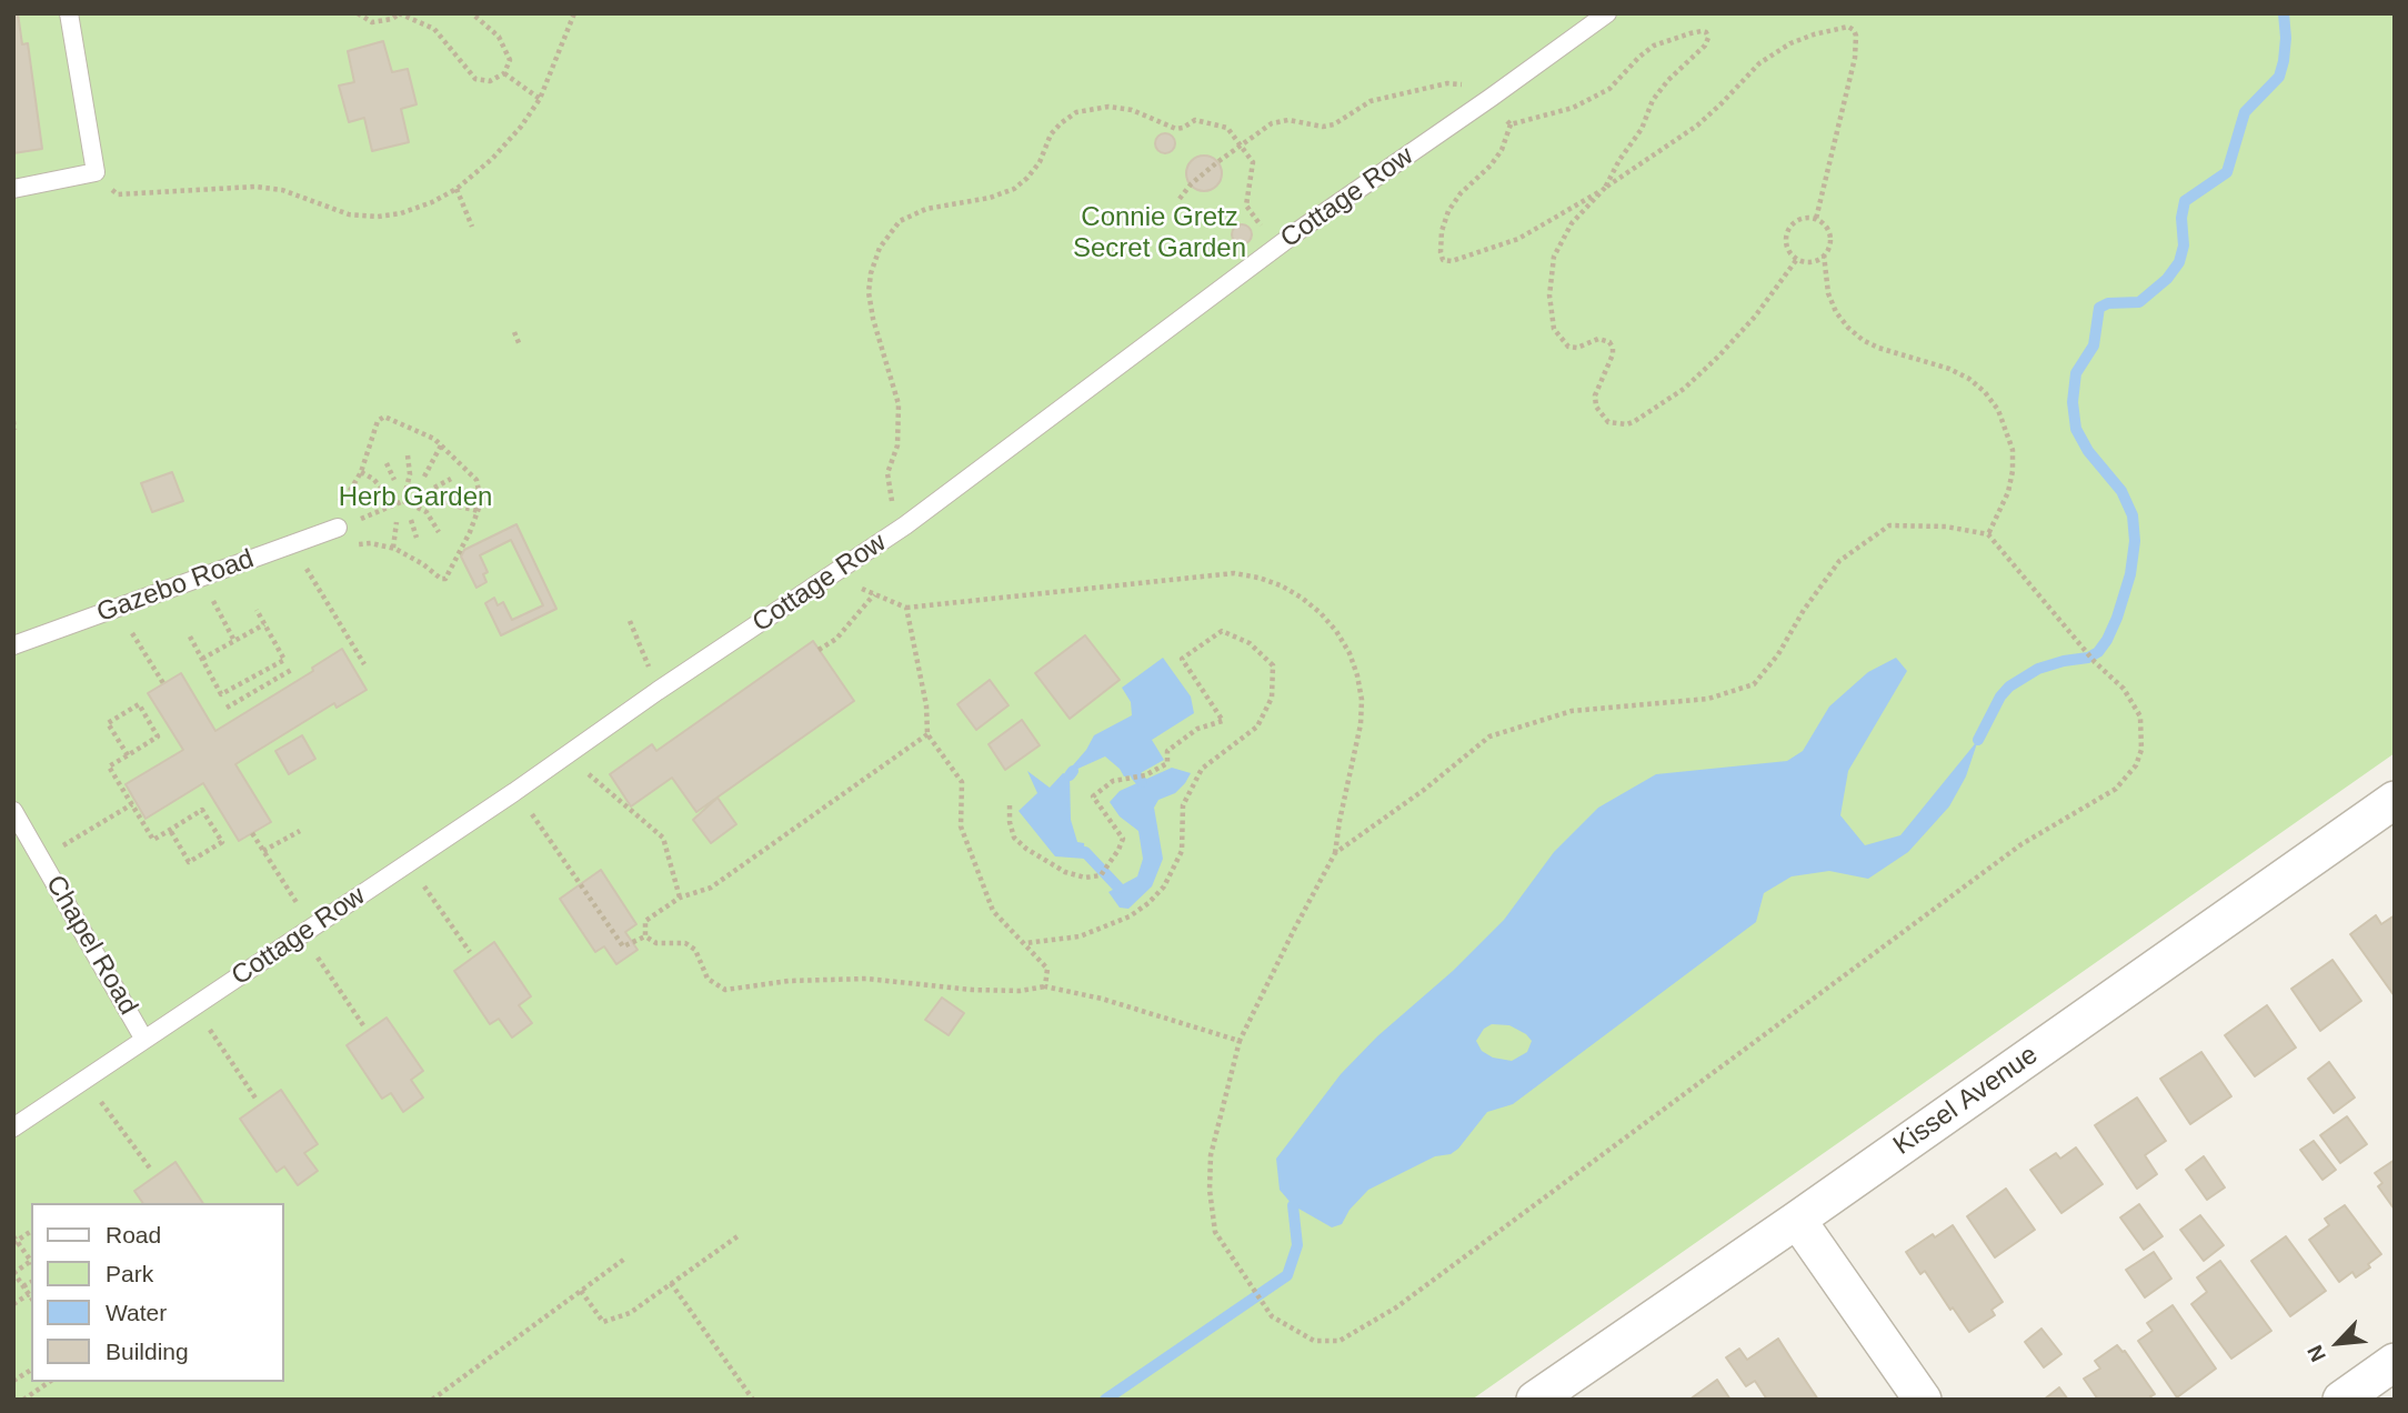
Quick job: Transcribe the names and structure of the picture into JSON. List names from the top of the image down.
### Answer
{
  "streets": {
    "street": ["Kissel Avenue"],
    "lane": ["Cottage Row", "Gazebo Road", "Chapel Road"]
  },
  "crossings": [
    ["Cottage Row", "Chapel Road"]
  ],
  "parks": ["Connie Gretz Secret Garden", "Herb Garden"],
  "legend": [
    "Road",
    "Park",
    "Water",
    "Building"
  ],
  "north": "bottom left"
}
